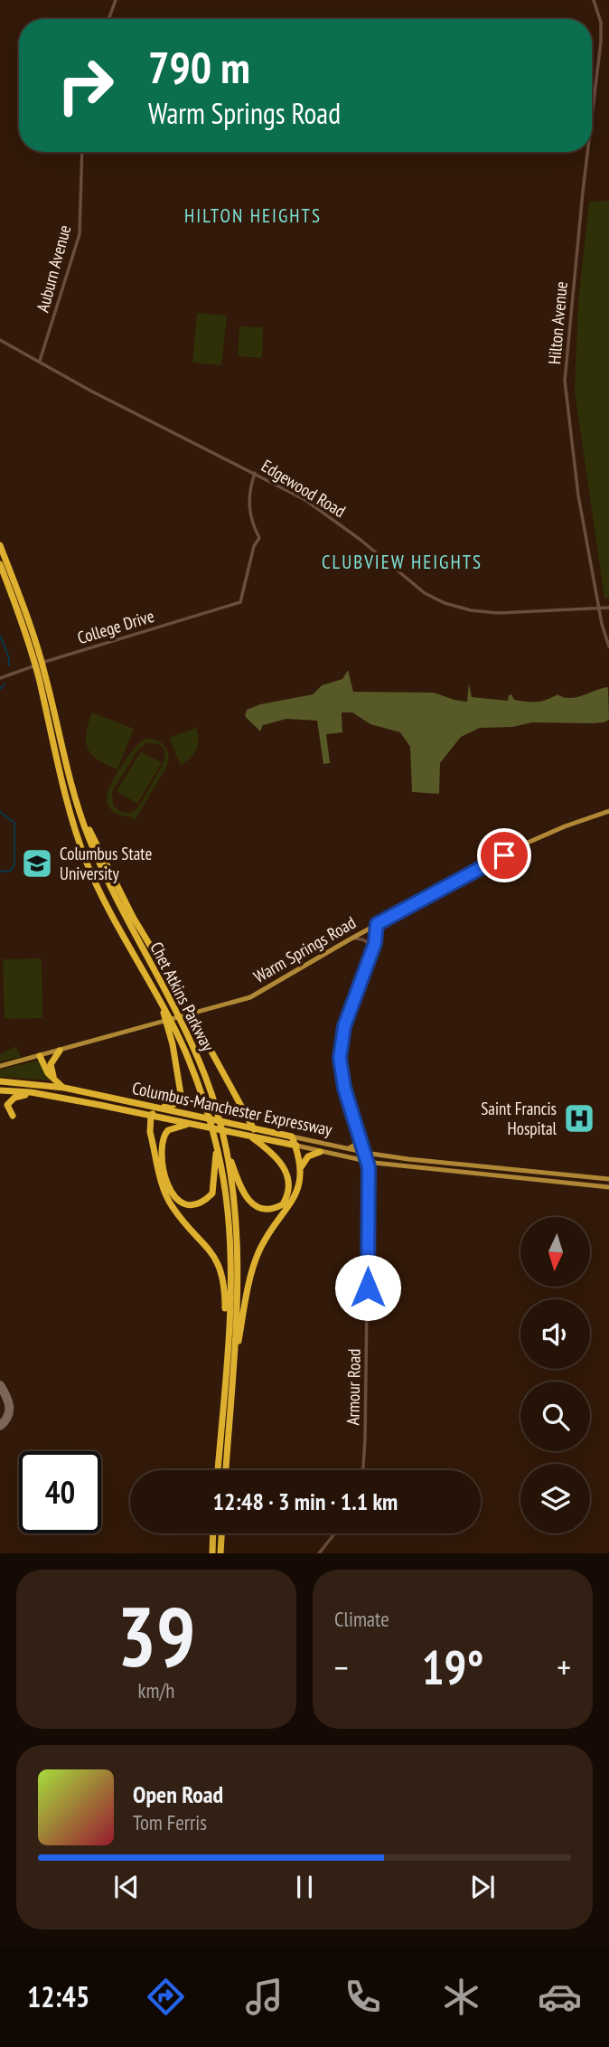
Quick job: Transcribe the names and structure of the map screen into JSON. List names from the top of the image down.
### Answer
{
  "streets": {
    "highway": ["Chet Atkins Parkway", "Columbus-Manchester Expressway"],
    "main road": ["Warm Springs Road"],
    "street": [
      "Auburn Avenue",
      "Hilton Avenue",
      "Edgewood Road",
      "College Drive",
      "Armour Road"
    ]
  },
  "crossings": [
    ["Auburn Avenue", "Edgewood Road"],
    ["Hilton Avenue", "Edgewood Road"],
    ["Edgewood Road", "College Drive"],
    ["Warm Springs Road", "Armour Road"],
    ["Columbus-Manchester Expressway", "Armour Road"]
  ],
  "districts": ["HILTON HEIGHTS", "CLUBVIEW HEIGHTS"],
  "places": {
    "school or university": ["Columbus State University"],
    "hospital": ["Saint Francis Hospital"]
  },
  "north": "bottom",
  "page": {
    "turn": ["790 m", "Warm Springs Road"],
    "limit": "40",
    "trip": "12:48 · 3 min · 1.1 km",
    "tile": [
      ["39", "km/h"],
      "Climate"
    ],
    "heat": ["−", "19°", "+"],
    "song": ["Open Road", "Tom Ferris"],
    "tabs": "12:45"
  }
}
